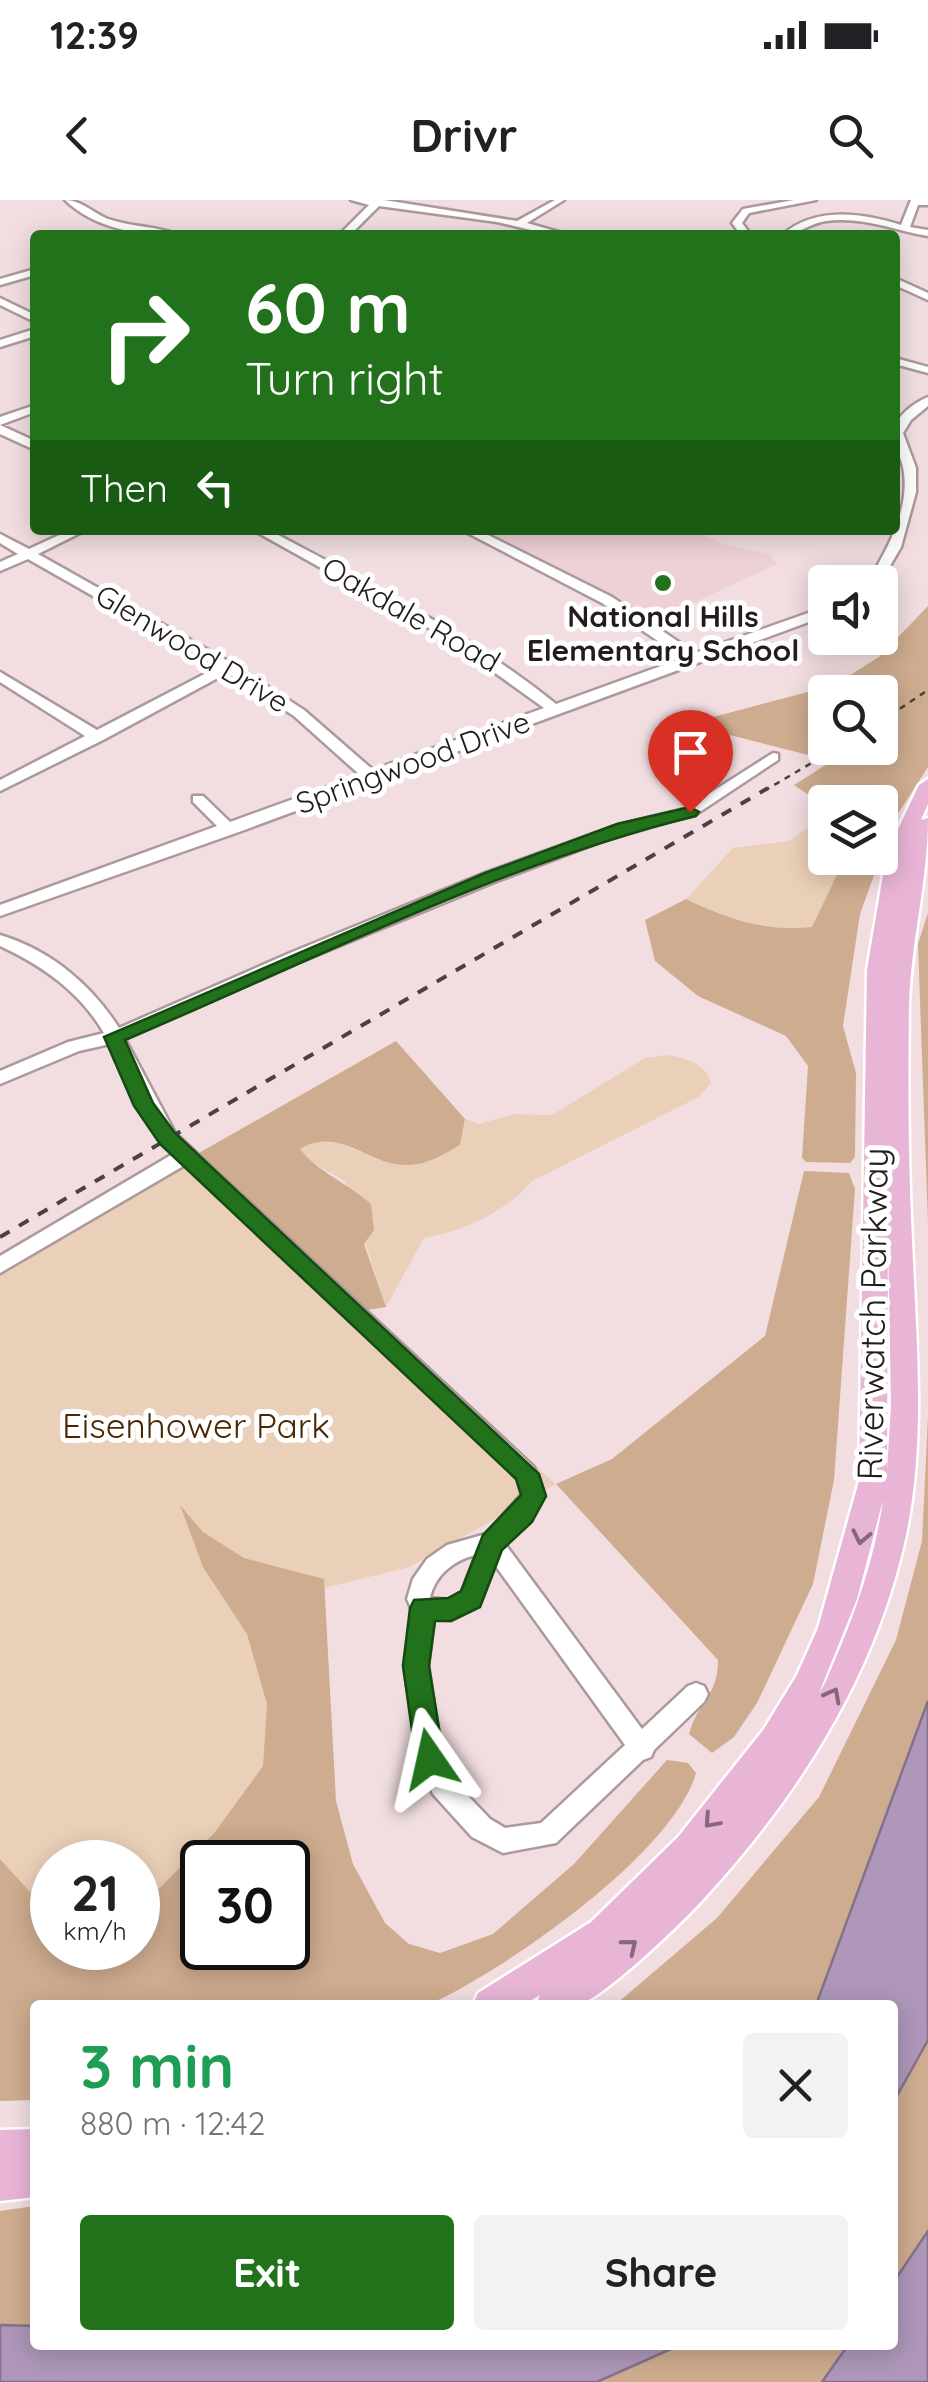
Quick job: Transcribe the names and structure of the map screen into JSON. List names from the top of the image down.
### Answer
{
  "streets": {
    "main road": ["Riverwatch Parkway"],
    "street": ["Oakdale Road", "Glenwood Drive", "Springwood Drive"]
  },
  "crossings": [
    ["Oakdale Road", "Springwood Drive"],
    ["Glenwood Drive", "Springwood Drive"]
  ],
  "parks": ["Eisenhower Park"],
  "places": ["National Hills Elementary School"],
  "page": {
    "status": "12:39",
    "header": "Drivr",
    "turn": ["60 m", "Turn right"],
    "then": "Then",
    "speed": "21 km/h",
    "limit": "30",
    "heading": ["3 min", "880 m · 12:42"],
    "buttons": ["Exit", "Share"]
  }
}
